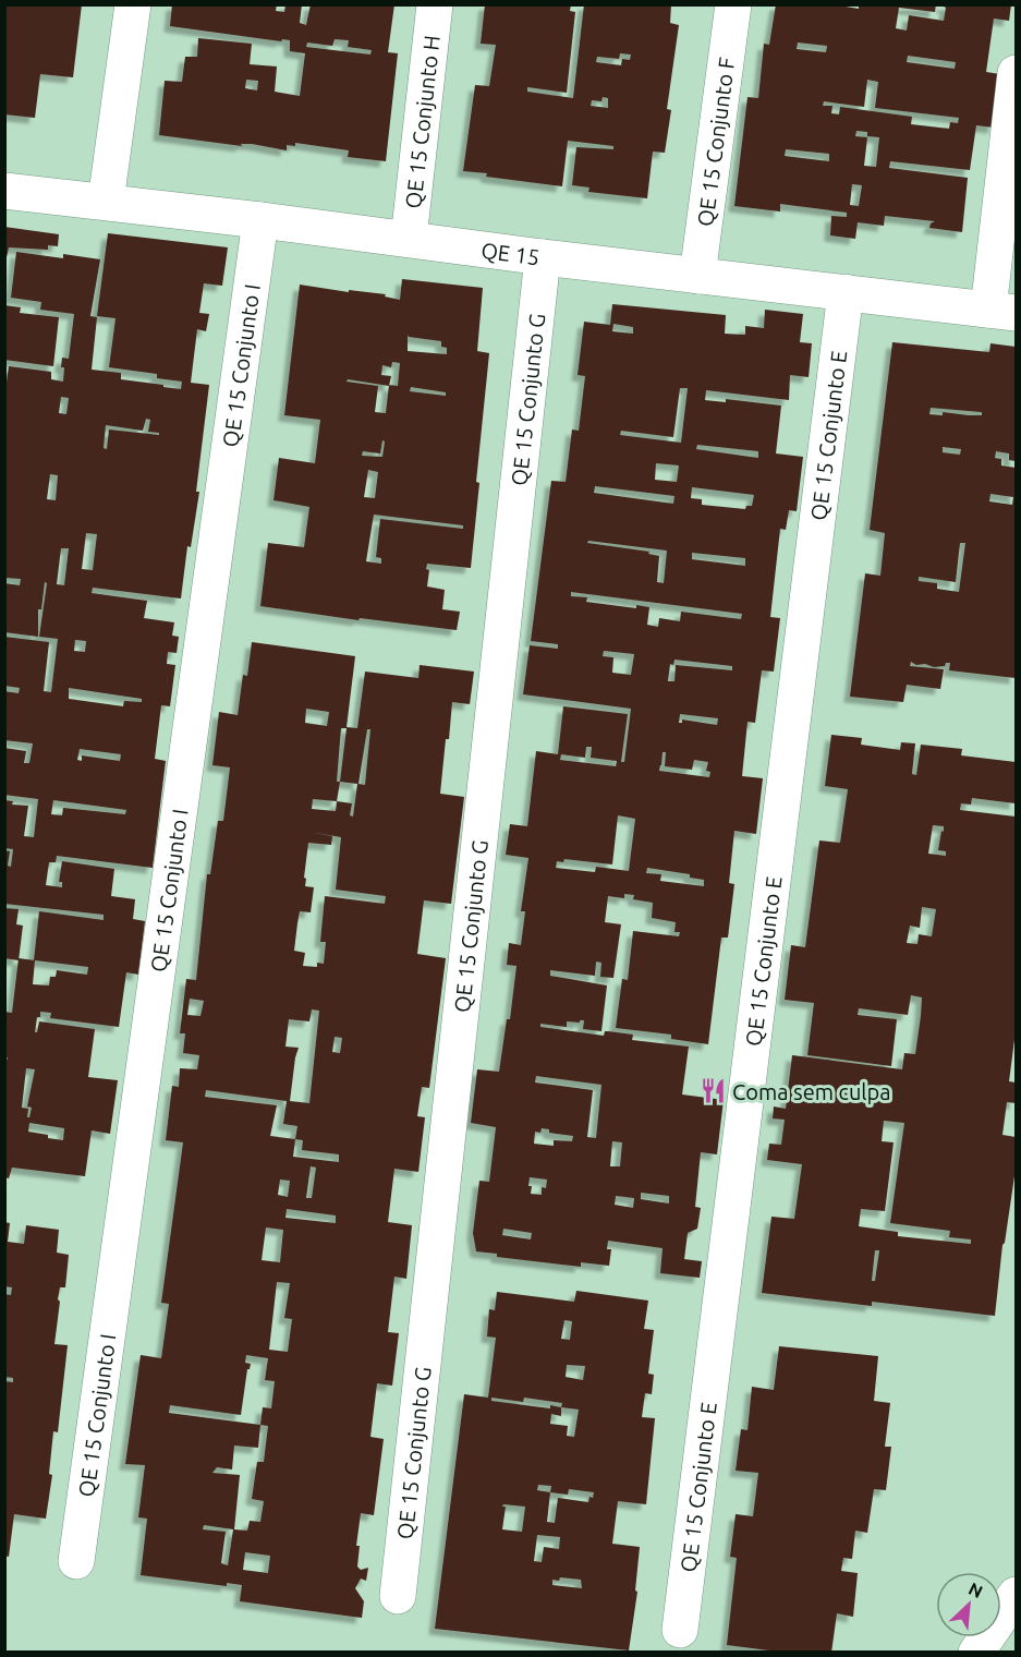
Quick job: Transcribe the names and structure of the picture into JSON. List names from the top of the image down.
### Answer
{
  "streets": {
    "street": [
      "QE 15 Conjunto H",
      "QE 15 Conjunto F",
      "QE 15",
      "QE 15 Conjunto I",
      "QE 15 Conjunto G",
      "QE 15 Conjunto E"
    ]
  },
  "crossings": [
    ["QE 15 Conjunto H", "QE 15"],
    ["QE 15 Conjunto F", "QE 15"],
    ["QE 15", "QE 15 Conjunto I"],
    ["QE 15", "QE 15 Conjunto G"],
    ["QE 15", "QE 15 Conjunto E"]
  ],
  "places": {
    "restaurant": ["Coma sem culpa"]
  },
  "north": "top right"
}
